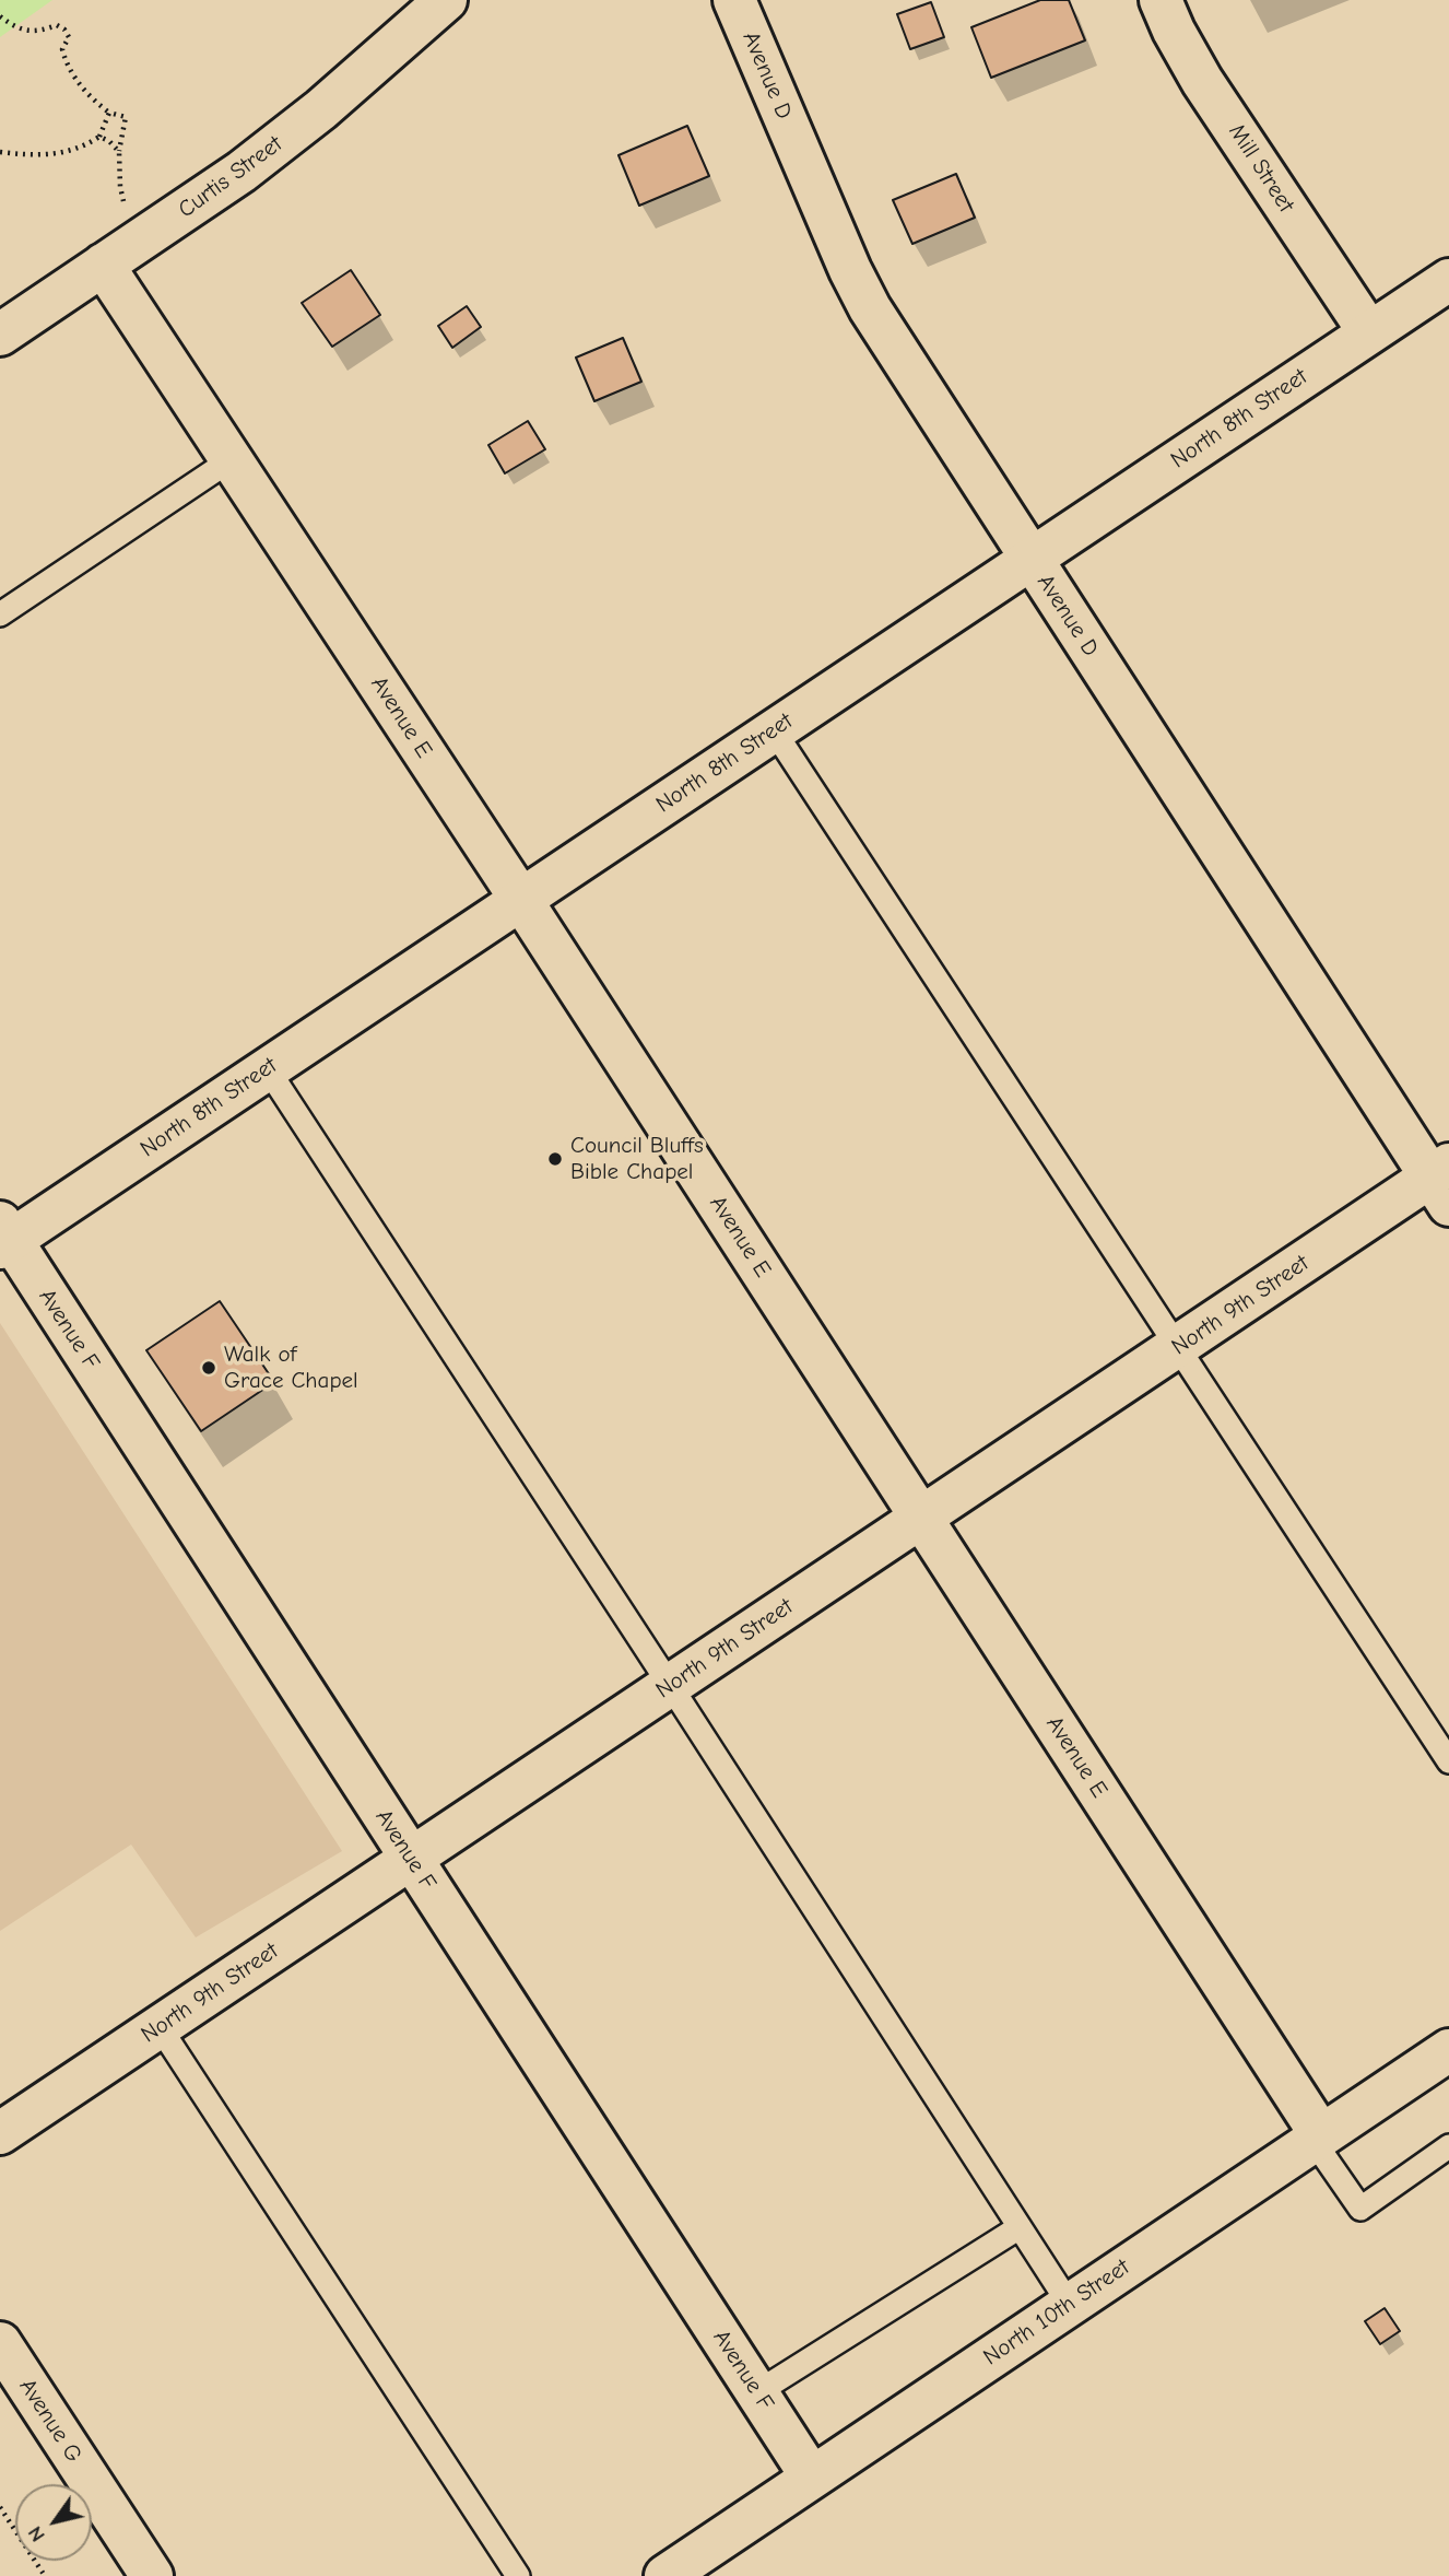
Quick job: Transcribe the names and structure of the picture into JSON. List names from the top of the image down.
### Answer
{
  "streets": {
    "street": [
      "Avenue D",
      "Mill Street",
      "Curtis Street",
      "North 8th Street",
      "Avenue E",
      "North 9th Street",
      "Avenue F",
      "North 10th Street",
      "Avenue G"
    ]
  },
  "crossings": [
    ["Avenue D", "North 8th Street"],
    ["Avenue D", "North 9th Street"],
    ["Mill Street", "North 8th Street"],
    ["Curtis Street", "Avenue E"],
    ["North 8th Street", "Avenue E"],
    ["North 8th Street", "Avenue F"],
    ["Avenue E", "North 9th Street"],
    ["Avenue E", "North 10th Street"],
    ["North 9th Street", "Avenue F"],
    ["Avenue F", "North 10th Street"]
  ],
  "places": ["Council Bluffs Bible Chapel", "Walk of Grace Chapel"],
  "north": "bottom left"
}
